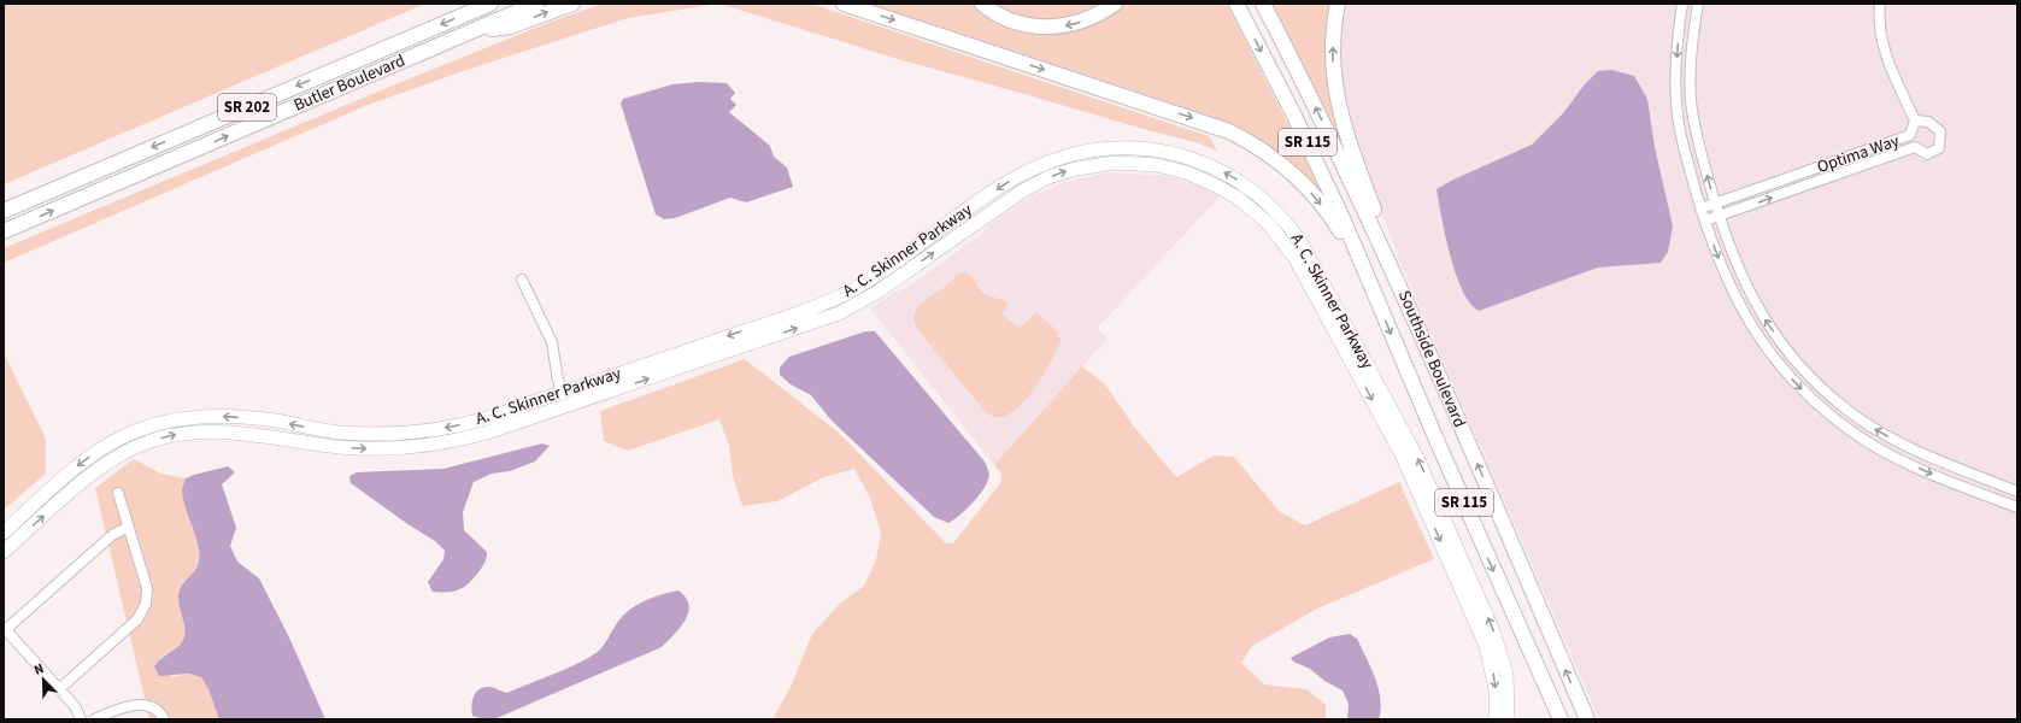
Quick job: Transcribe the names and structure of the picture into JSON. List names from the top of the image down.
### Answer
{
  "streets": {
    "highway": [
      "Butler Boulevard",
      "SR 202",
      "SR 115",
      "Southside Boulevard"
    ],
    "main road": ["A. C. Skinner Parkway"],
    "street": ["Optima Way"]
  },
  "north": "top left"
}
